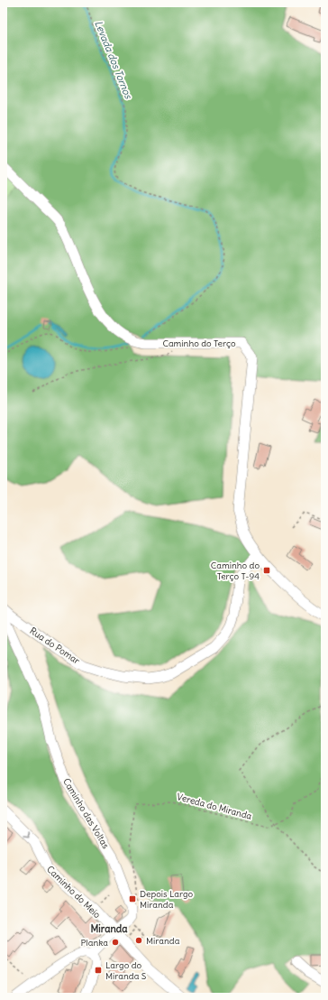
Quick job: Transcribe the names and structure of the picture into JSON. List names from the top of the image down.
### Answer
{
  "streets": {
    "street": [
      "Caminho do Terço",
      "Rua do Pomar",
      "Caminho das Voltas",
      "Caminho do Meio"
    ],
    "path": ["Vereda do Miranda"]
  },
  "crossings": [
    ["Caminho do Terço", "Rua do Pomar"]
  ],
  "one_way": ["Caminho do Meio"],
  "districts": ["Miranda"],
  "water": ["Levada dos Tornos"],
  "places": {
    "transit": ["Caminho do Terço T-94", "Depois Largo Miranda", "Largo do Miranda S"],
    "other": ["Miranda", "Planka"]
  }
}
